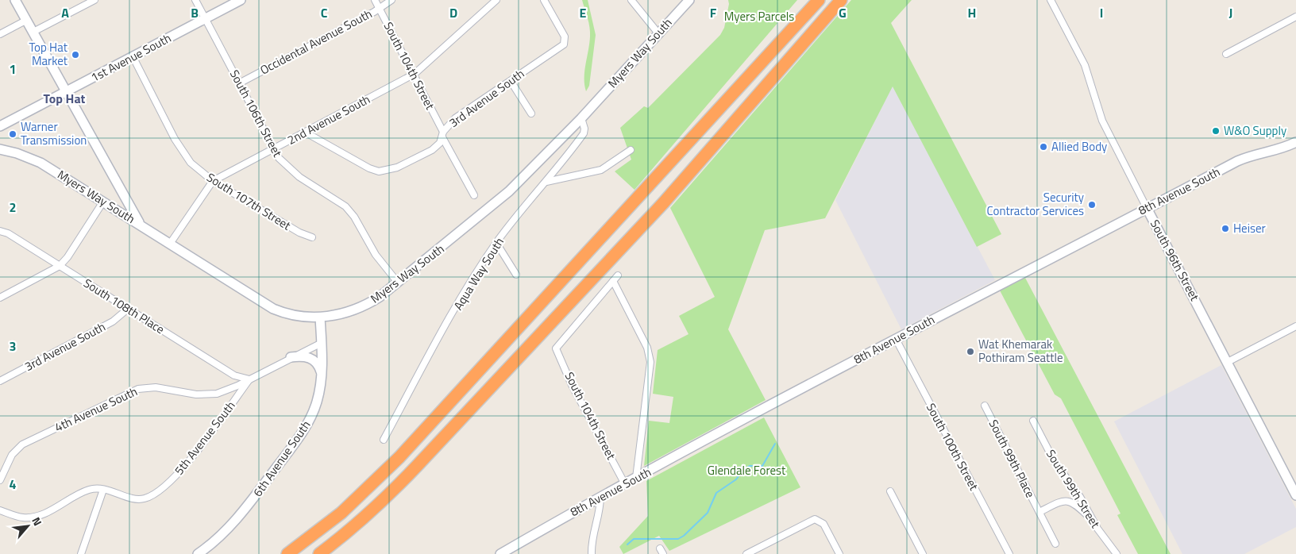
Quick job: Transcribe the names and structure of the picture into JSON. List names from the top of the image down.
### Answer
{
  "streets": {
    "street": [
      "Occidental Avenue South",
      "Myers Way South",
      "1st Avenue South",
      "South 104th Street",
      "3rd Avenue South",
      "South 106th Street",
      "2nd Avenue South",
      "8th Avenue South",
      "South 107th Street",
      "South 96th Street",
      "Aqua Way South",
      "South 108th Place",
      "4th Avenue South",
      "5th Avenue South",
      "South 100th Street",
      "6th Avenue South",
      "South 99th Place",
      "South 99th Street"
    ]
  },
  "crossings": [
    ["Occidental Avenue South", "South 104th Street"],
    ["Occidental Avenue South", "South 106th Street"],
    ["Myers Way South", "South 106th Street"],
    ["Myers Way South", "2nd Avenue South"],
    ["Myers Way South", "Aqua Way South"],
    ["Myers Way South", "6th Avenue South"],
    ["1st Avenue South", "South 106th Street"],
    ["1st Avenue South", "South 107th Street"],
    ["South 104th Street", "3rd Avenue South"],
    ["South 104th Street", "2nd Avenue South"],
    ["South 104th Street", "8th Avenue South"],
    ["3rd Avenue South", "2nd Avenue South"],
    ["3rd Avenue South", "South 108th Place"],
    ["South 106th Street", "2nd Avenue South"],
    ["2nd Avenue South", "South 107th Street"],
    ["8th Avenue South", "South 96th Street"],
    ["8th Avenue South", "South 100th Street"],
    ["South 108th Place", "4th Avenue South"],
    ["South 108th Place", "5th Avenue South"],
    ["4th Avenue South", "5th Avenue South"],
    ["4th Avenue South", "6th Avenue South"],
    ["South 99th Place", "South 99th Street"]
  ],
  "districts": ["Top Hat"],
  "parks": ["Myers Parcels", "Glendale Forest"],
  "places": [
    "Top Hat Market",
    "W&O Supply",
    "Warner Transmission",
    "Allied Body",
    "Security Contractor Services",
    "Heiser",
    "Wat Khemarak Pothiram Seattle"
  ],
  "north": "top right",
  "grid": {
    "columns": [
      "A",
      "B",
      "C",
      "D",
      "E",
      "F",
      "G",
      "H",
      "I",
      "J"
    ],
    "rows": [
      "1",
      "2",
      "3",
      "4"
    ]
  }
}
